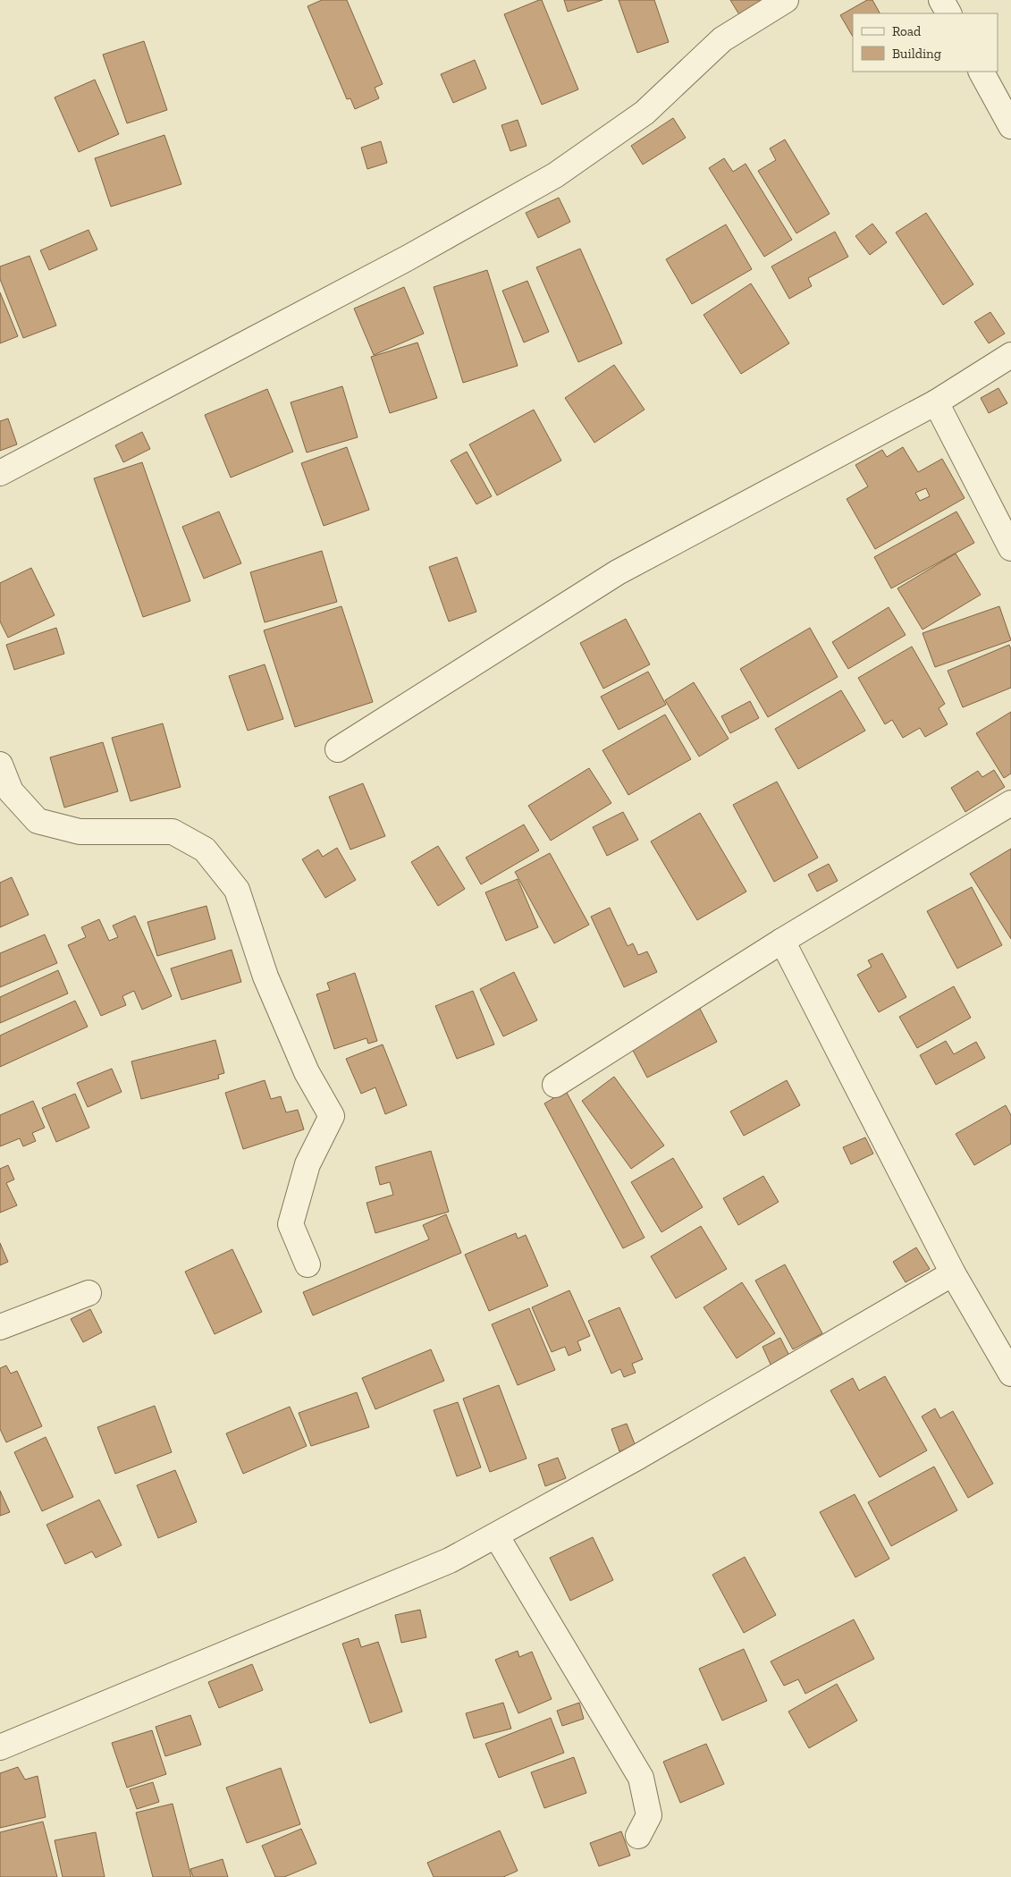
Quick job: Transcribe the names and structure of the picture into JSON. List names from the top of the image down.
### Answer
{
  "legend": ["Road", "Building"]
}
